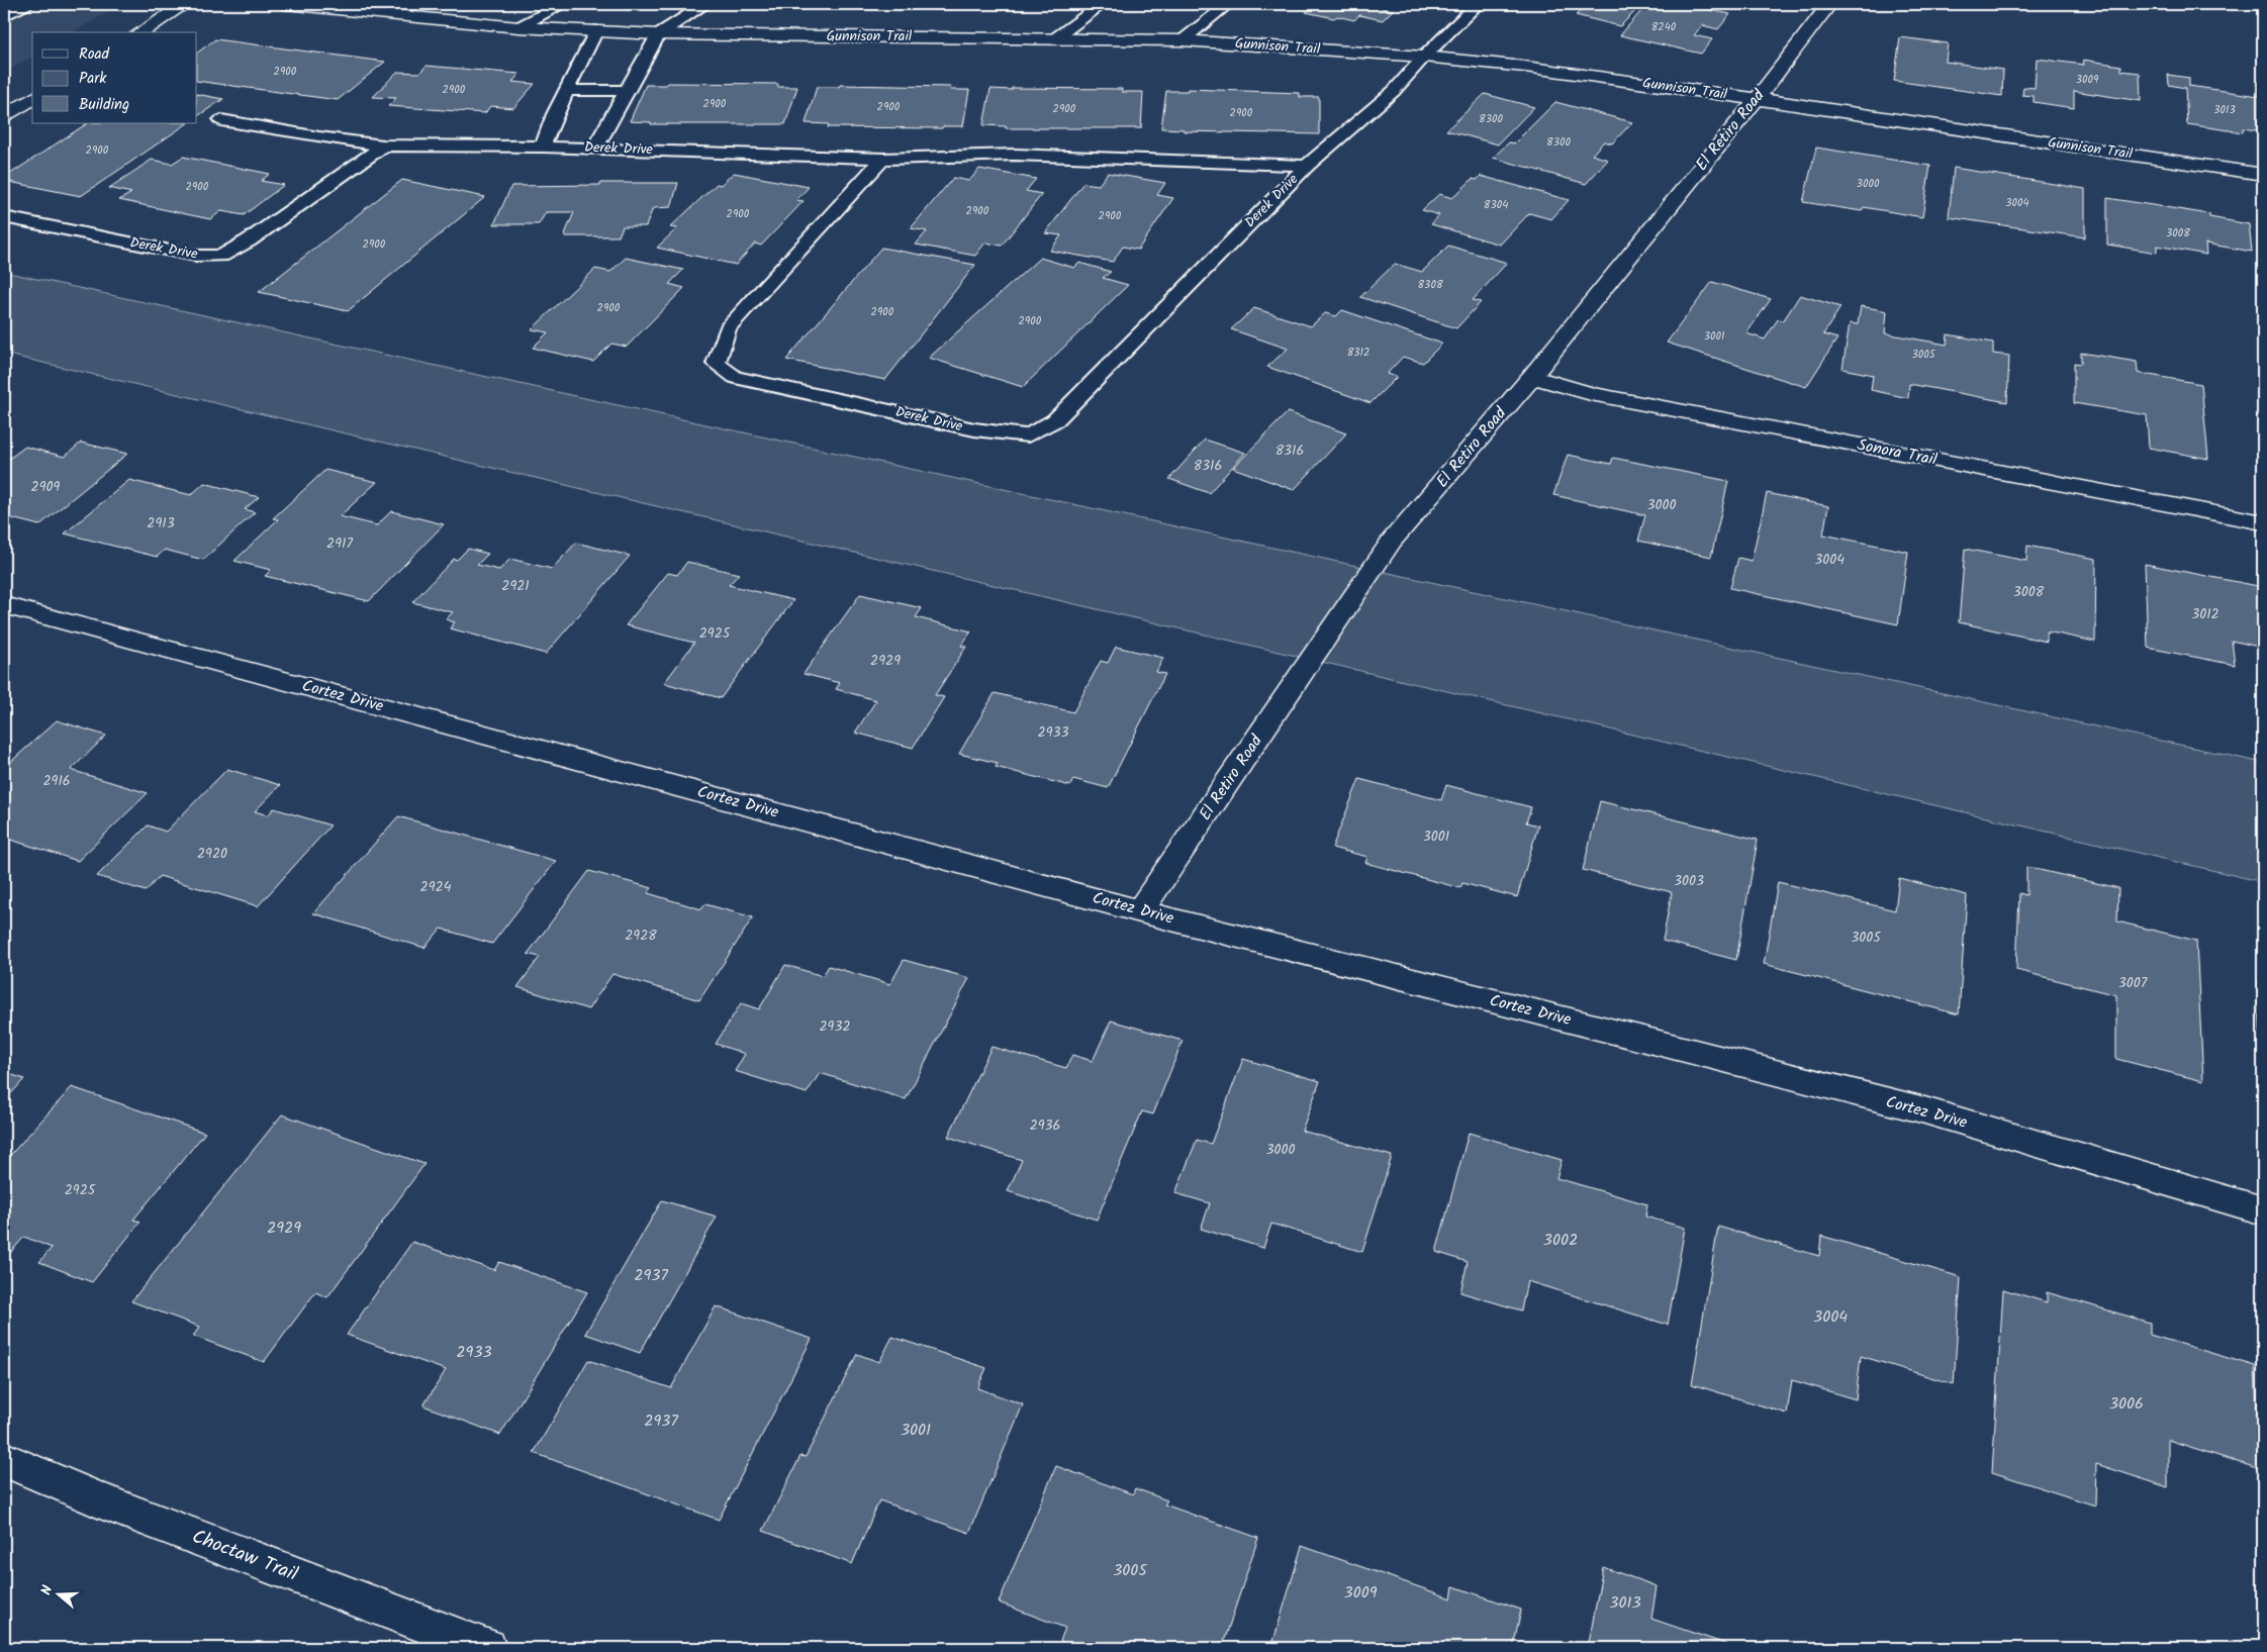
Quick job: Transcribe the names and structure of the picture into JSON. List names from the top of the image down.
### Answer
{
  "streets": {
    "street": [
      "Gunnison Trail",
      "El Retiro Road",
      "Sonora Trail",
      "Cortez Drive",
      "Choctaw Trail"
    ],
    "lane": ["Derek Drive"]
  },
  "crossings": [
    ["Gunnison Trail", "El Retiro Road"],
    ["Gunnison Trail", "Derek Drive"],
    ["El Retiro Road", "Sonora Trail"],
    ["El Retiro Road", "Cortez Drive"]
  ],
  "house_numbers": [
    "8240",
    "2900",
    "3009",
    "2900",
    "2900",
    "2900",
    "2900",
    "3013",
    "2900",
    "8300",
    "8300",
    "2900",
    "3000",
    "2900",
    "3004",
    "8304",
    "2900",
    "2900",
    "2900",
    "3008",
    "2900",
    "8308",
    "2900",
    "2900",
    "2900",
    "3001",
    "8312",
    "3005",
    "8316",
    "8316",
    "2909",
    "3000",
    "2913",
    "2917",
    "3004",
    "2921",
    "3008",
    "3012",
    "2925",
    "2929",
    "2933",
    "2916",
    "3001",
    "2920",
    "3003",
    "2924",
    "2928",
    "3005",
    "3007",
    "2932",
    "2936",
    "3000",
    "2925",
    "2929",
    "3002",
    "2937",
    "3004",
    "2933",
    "3006",
    "2937",
    "3001",
    "3005",
    "3009",
    "3013"
  ],
  "legend": ["Road", "Park", "Building"],
  "north": "left"
}
